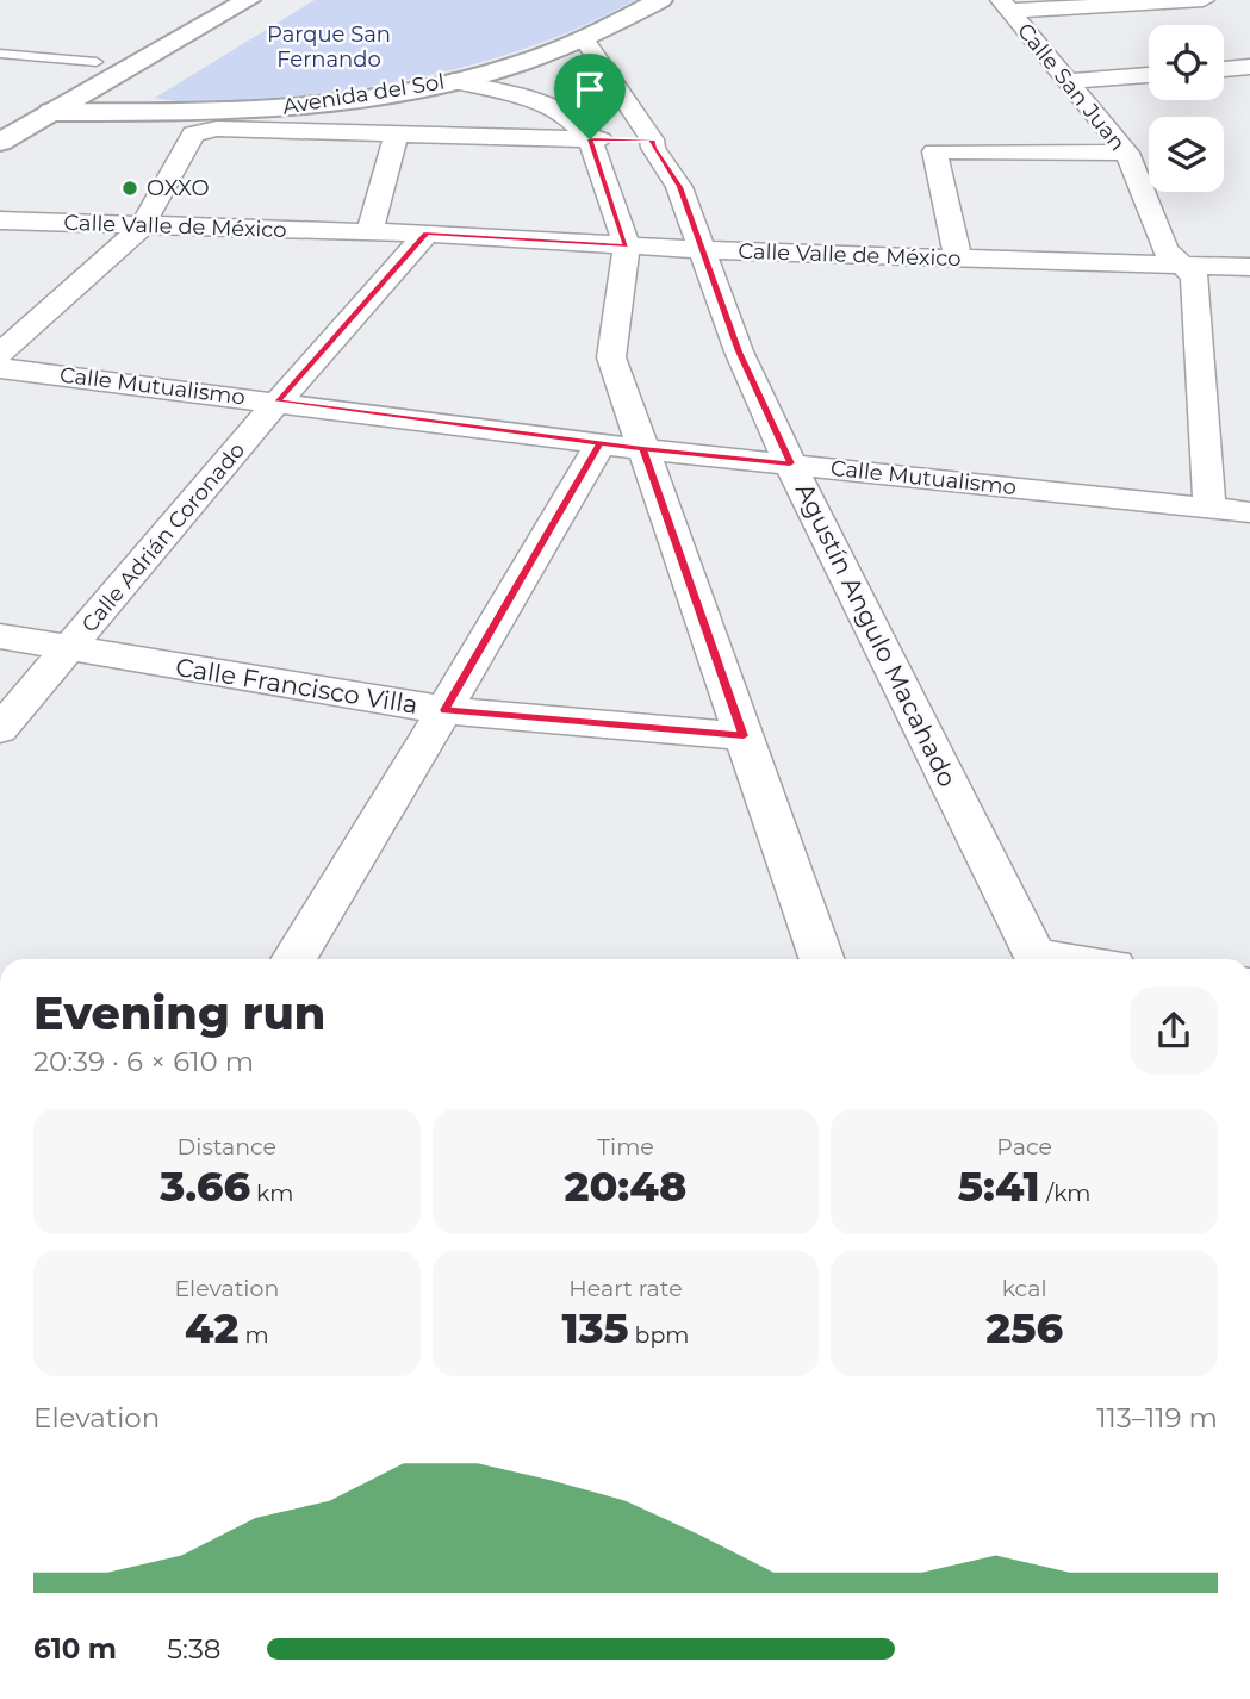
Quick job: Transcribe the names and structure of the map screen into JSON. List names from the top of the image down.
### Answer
{
  "streets": {
    "main road": ["Avenida del Sol"],
    "street": [
      "Calle San Juan",
      "Calle Valle de México",
      "Calle Mutualismo",
      "Calle Adrián Coronado",
      "Agustín Angulo Macahado",
      "Calle Francisco Villa"
    ]
  },
  "crossings": [
    ["Calle San Juan", "Calle Valle de México"],
    ["Calle San Juan", "Calle Mutualismo"],
    ["Avenida del Sol", "Agustín Angulo Macahado"],
    ["Calle Valle de México", "Calle Adrián Coronado"],
    ["Calle Valle de México", "Agustín Angulo Macahado"],
    ["Calle Mutualismo", "Calle Adrián Coronado"],
    ["Calle Mutualismo", "Agustín Angulo Macahado"],
    ["Calle Adrián Coronado", "Calle Francisco Villa"]
  ],
  "parks": ["Parque San Fernando"],
  "places": ["OXXO"],
  "page": {
    "heading": ["Evening run", "20:39 · 6 × 610 m"],
    "stats": [
      ["Distance", "3.66 km"],
      ["Time", "20:48"],
      ["Pace", "5:41 /km"],
      ["Elevation", "42 m"],
      ["Heart rate", "135 bpm"],
      ["kcal", "256"]
    ],
    "chart": ["Elevation", "113–119 m"],
    "list": [
      {
        "name": "610 m",
        "note": "5:38"
      }
    ]
  }
}
